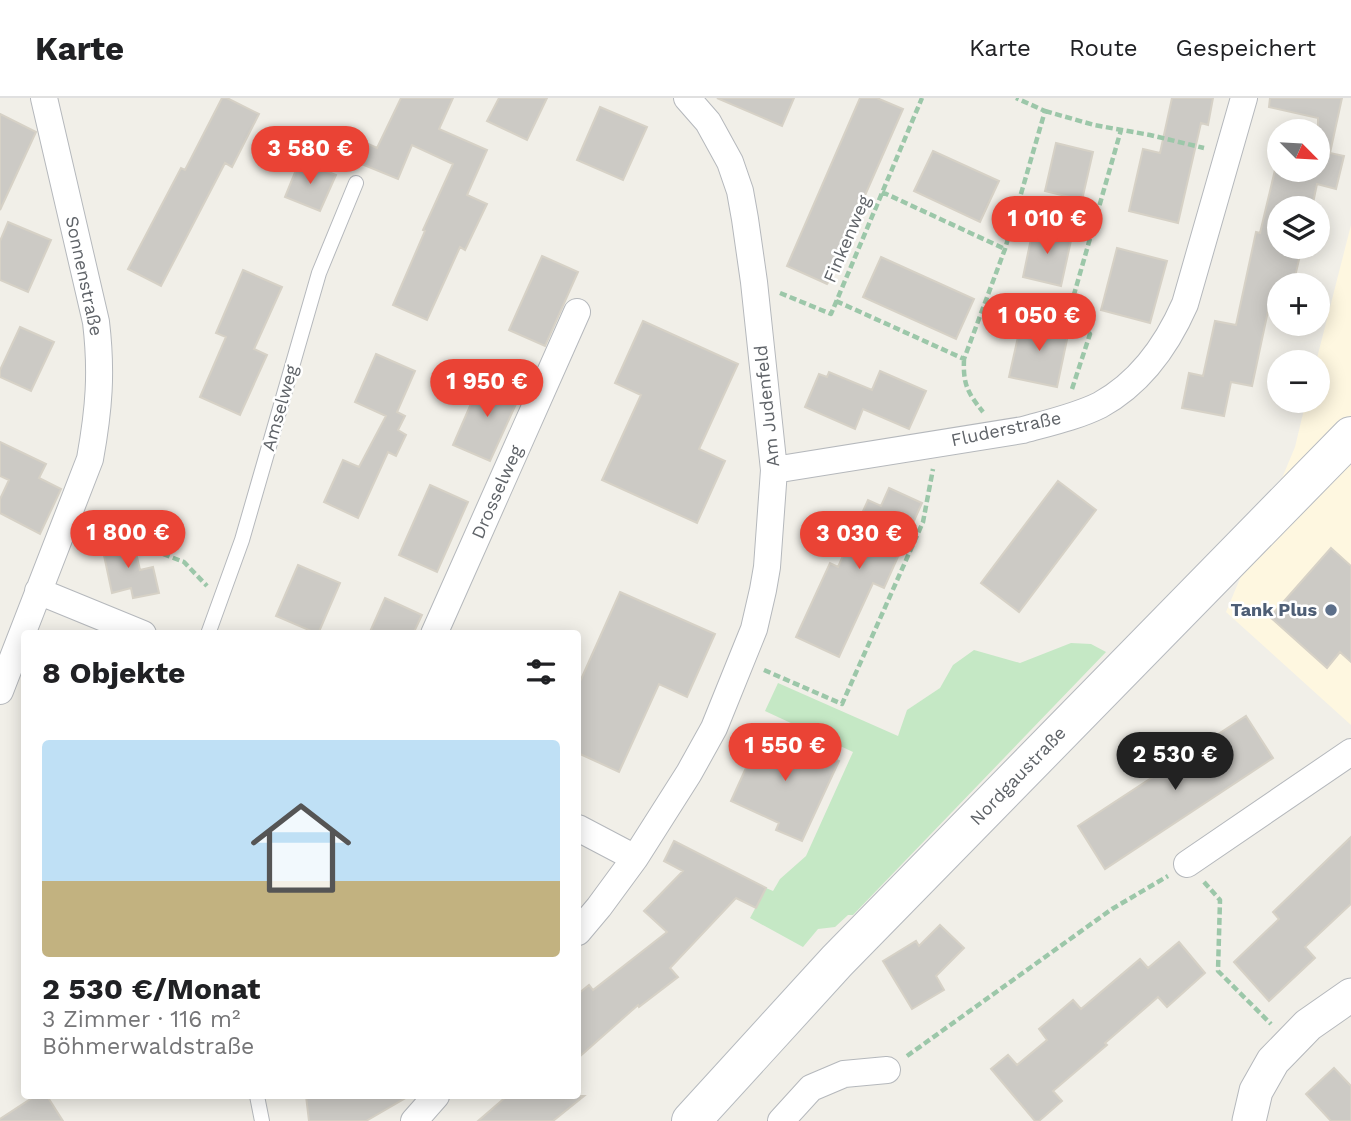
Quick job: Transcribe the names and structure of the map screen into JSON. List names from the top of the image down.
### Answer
{
  "streets": {
    "main road": ["Nordgaustraße"],
    "street": [
      "Sonnenstraße",
      "Am Judenfeld",
      "Fluderstraße",
      "Drosselweg"
    ],
    "lane": ["Amselweg"],
    "path": ["Finkenweg"]
  },
  "crossings": [
    ["Finkenweg", "Am Judenfeld"],
    ["Am Judenfeld", "Fluderstraße"]
  ],
  "places": ["Tank Plus"],
  "north": "bottom right",
  "page": {
    "header": "Karte",
    "nav": ["Karte", "Route", "Gespeichert"],
    "map_buttons": ["+", "−"],
    "price": [
      "3 580 €",
      "1 010 €",
      "1 050 €",
      "1 950 €",
      "1 800 €",
      "3 030 €",
      "1 550 €",
      "2 530 €"
    ],
    "heading": "8 Objekte",
    "list": [
      {
        "name": "2 530 €/Monat",
        "note": "3 Zimmer · 116 m² · Böhmerwaldstraße"
      }
    ]
  }
}
